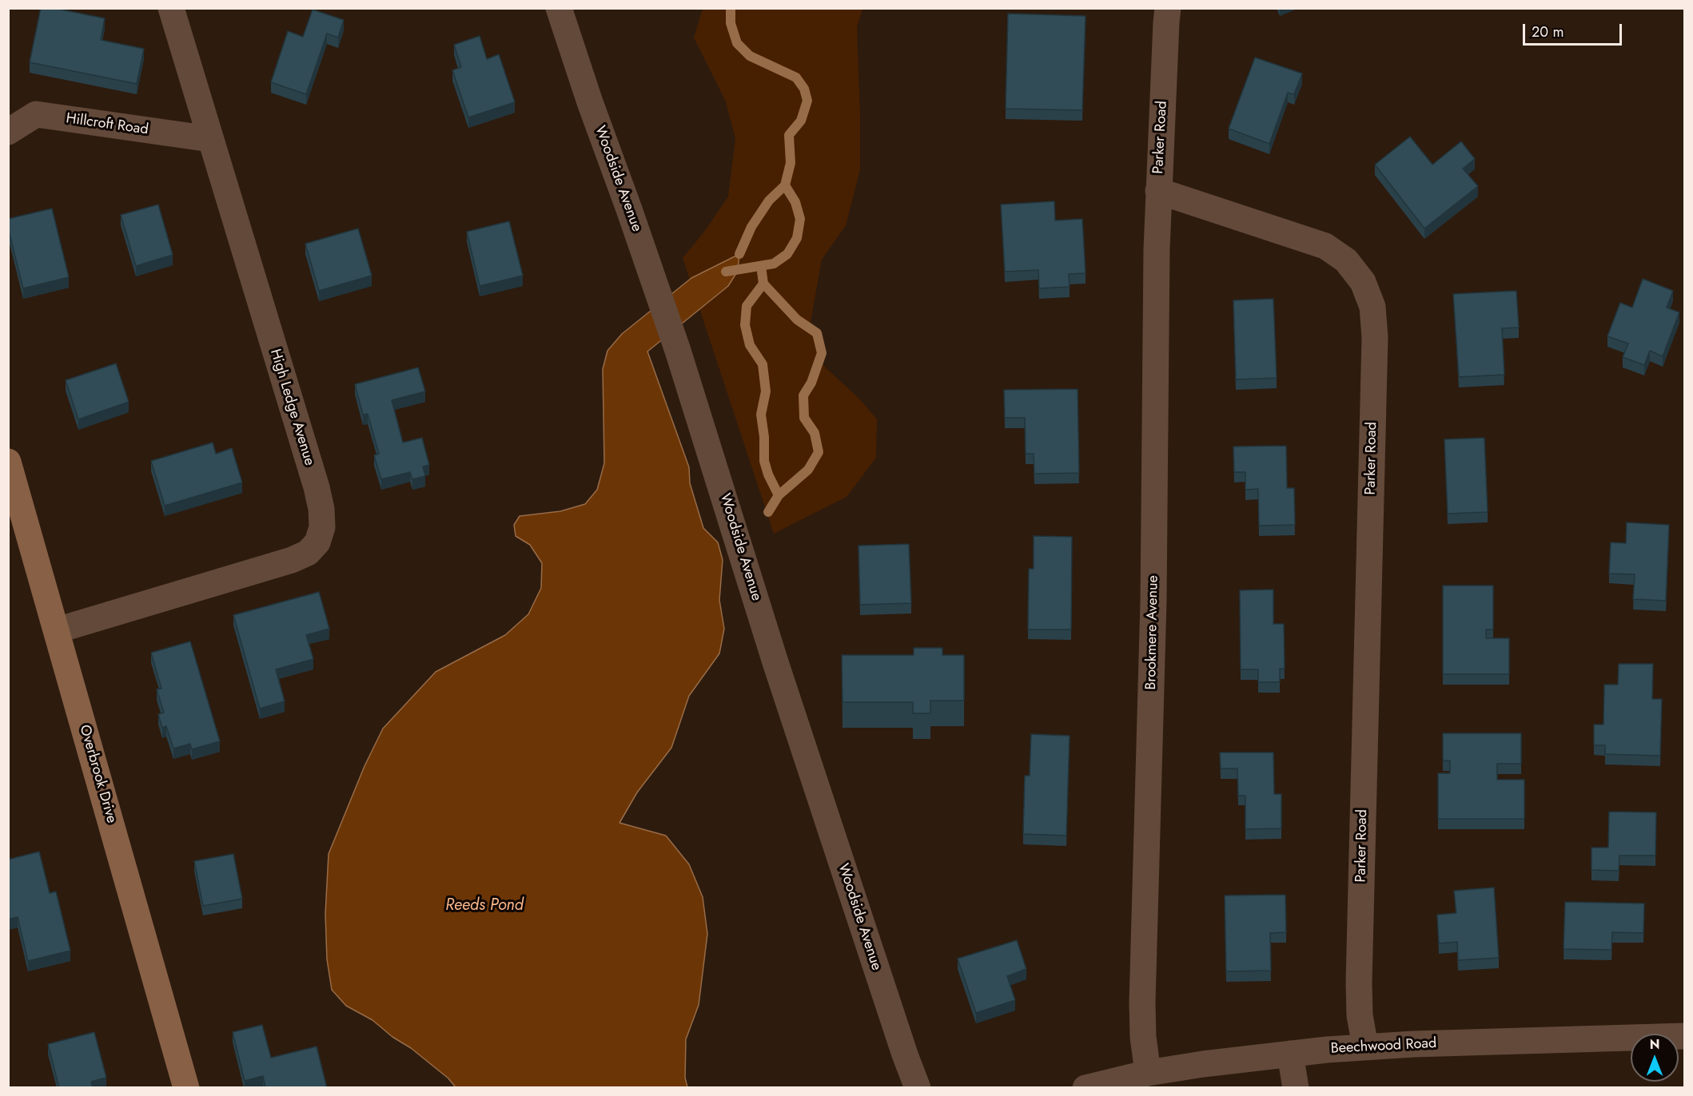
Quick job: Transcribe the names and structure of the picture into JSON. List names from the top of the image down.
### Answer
{
  "streets": {
    "street": [
      "Hillcroft Road",
      "Parker Road",
      "Woodside Avenue",
      "High Ledge Avenue",
      "Brookmere Avenue",
      "Overbrook Drive",
      "Beechwood Road"
    ]
  },
  "crossings": [
    ["Hillcroft Road", "High Ledge Avenue"],
    ["Parker Road", "Brookmere Avenue"],
    ["Parker Road", "Beechwood Road"],
    ["High Ledge Avenue", "Overbrook Drive"],
    ["Brookmere Avenue", "Beechwood Road"]
  ],
  "water": ["Reeds Pond"],
  "scale_bar": "20 m",
  "north": "top"
}
